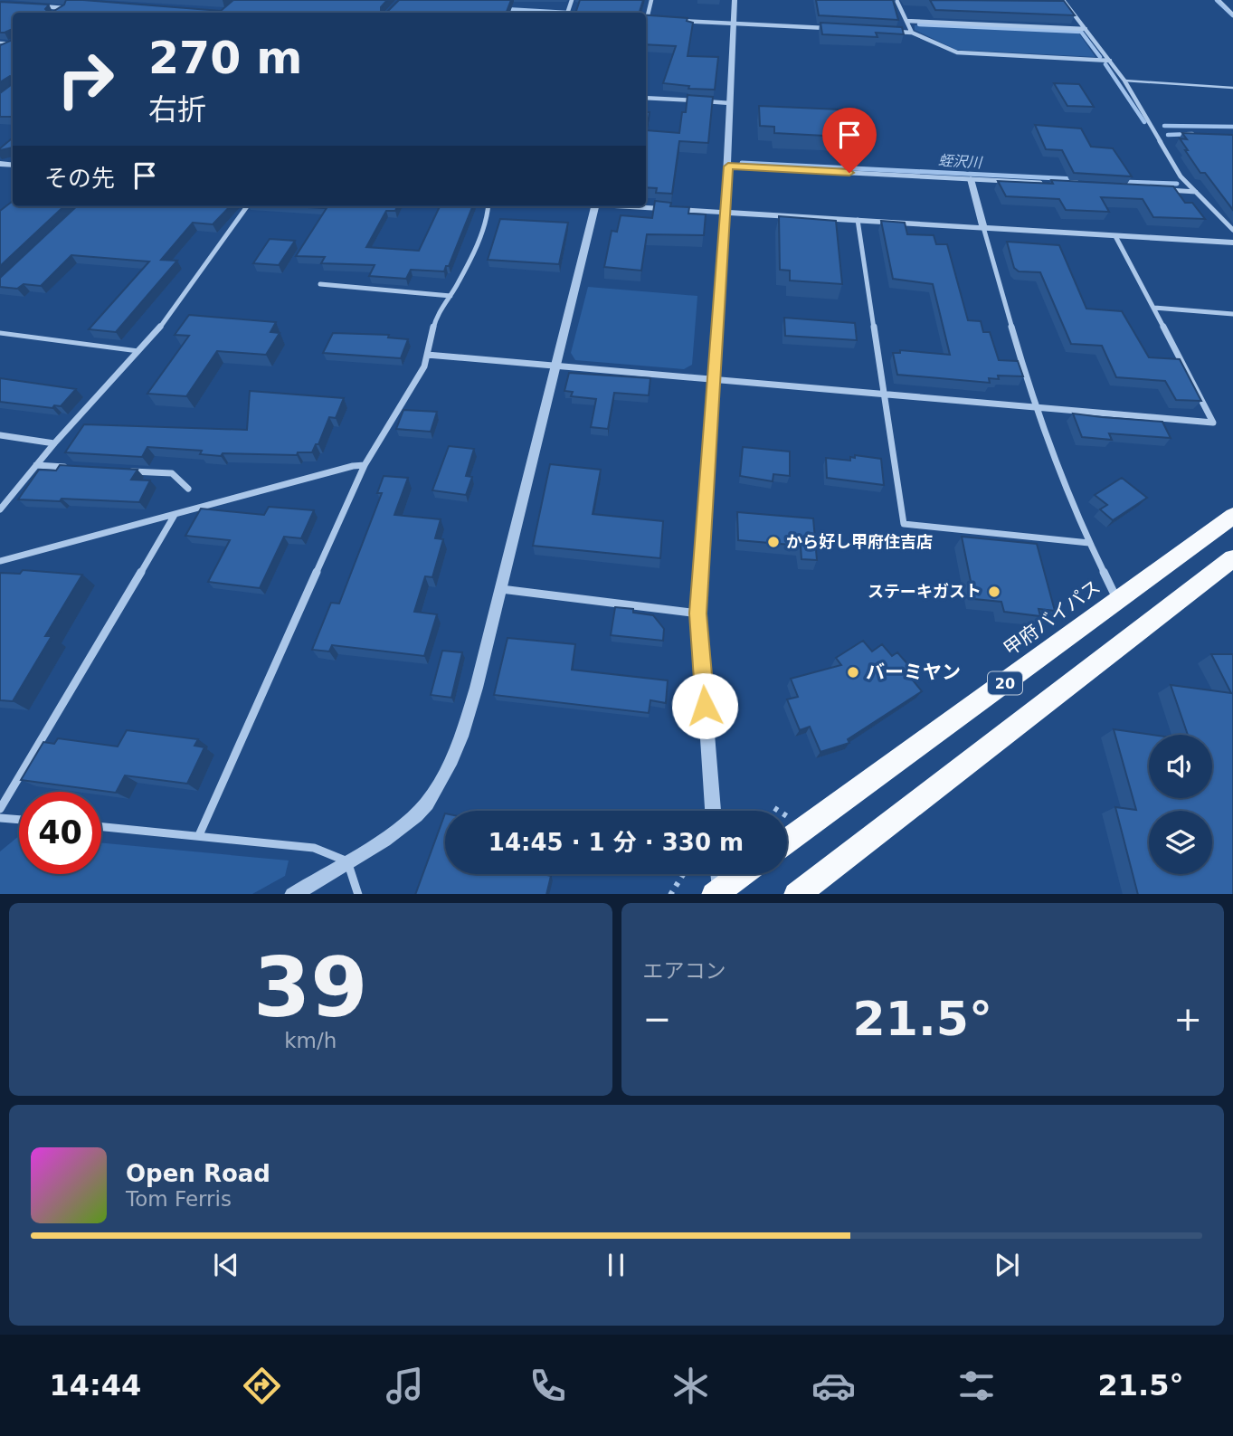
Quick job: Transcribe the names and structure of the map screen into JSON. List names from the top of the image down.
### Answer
{
  "streets": {
    "highway": ["甲府バイパス", "20"]
  },
  "water": ["蛭沢川"],
  "places": ["から好し甲府住吉店", "ステーキガスト", "バーミヤン"],
  "page": {
    "turn": ["270 m", "右折"],
    "then": "その先",
    "limit": "40",
    "trip": "14:45 · 1 分 · 330 m",
    "tile": [
      ["39", "km/h"],
      "エアコン"
    ],
    "heat": ["−", "21.5°", "+"],
    "song": ["Open Road", "Tom Ferris"],
    "tabs": ["14:44", "21.5°"]
  }
}
